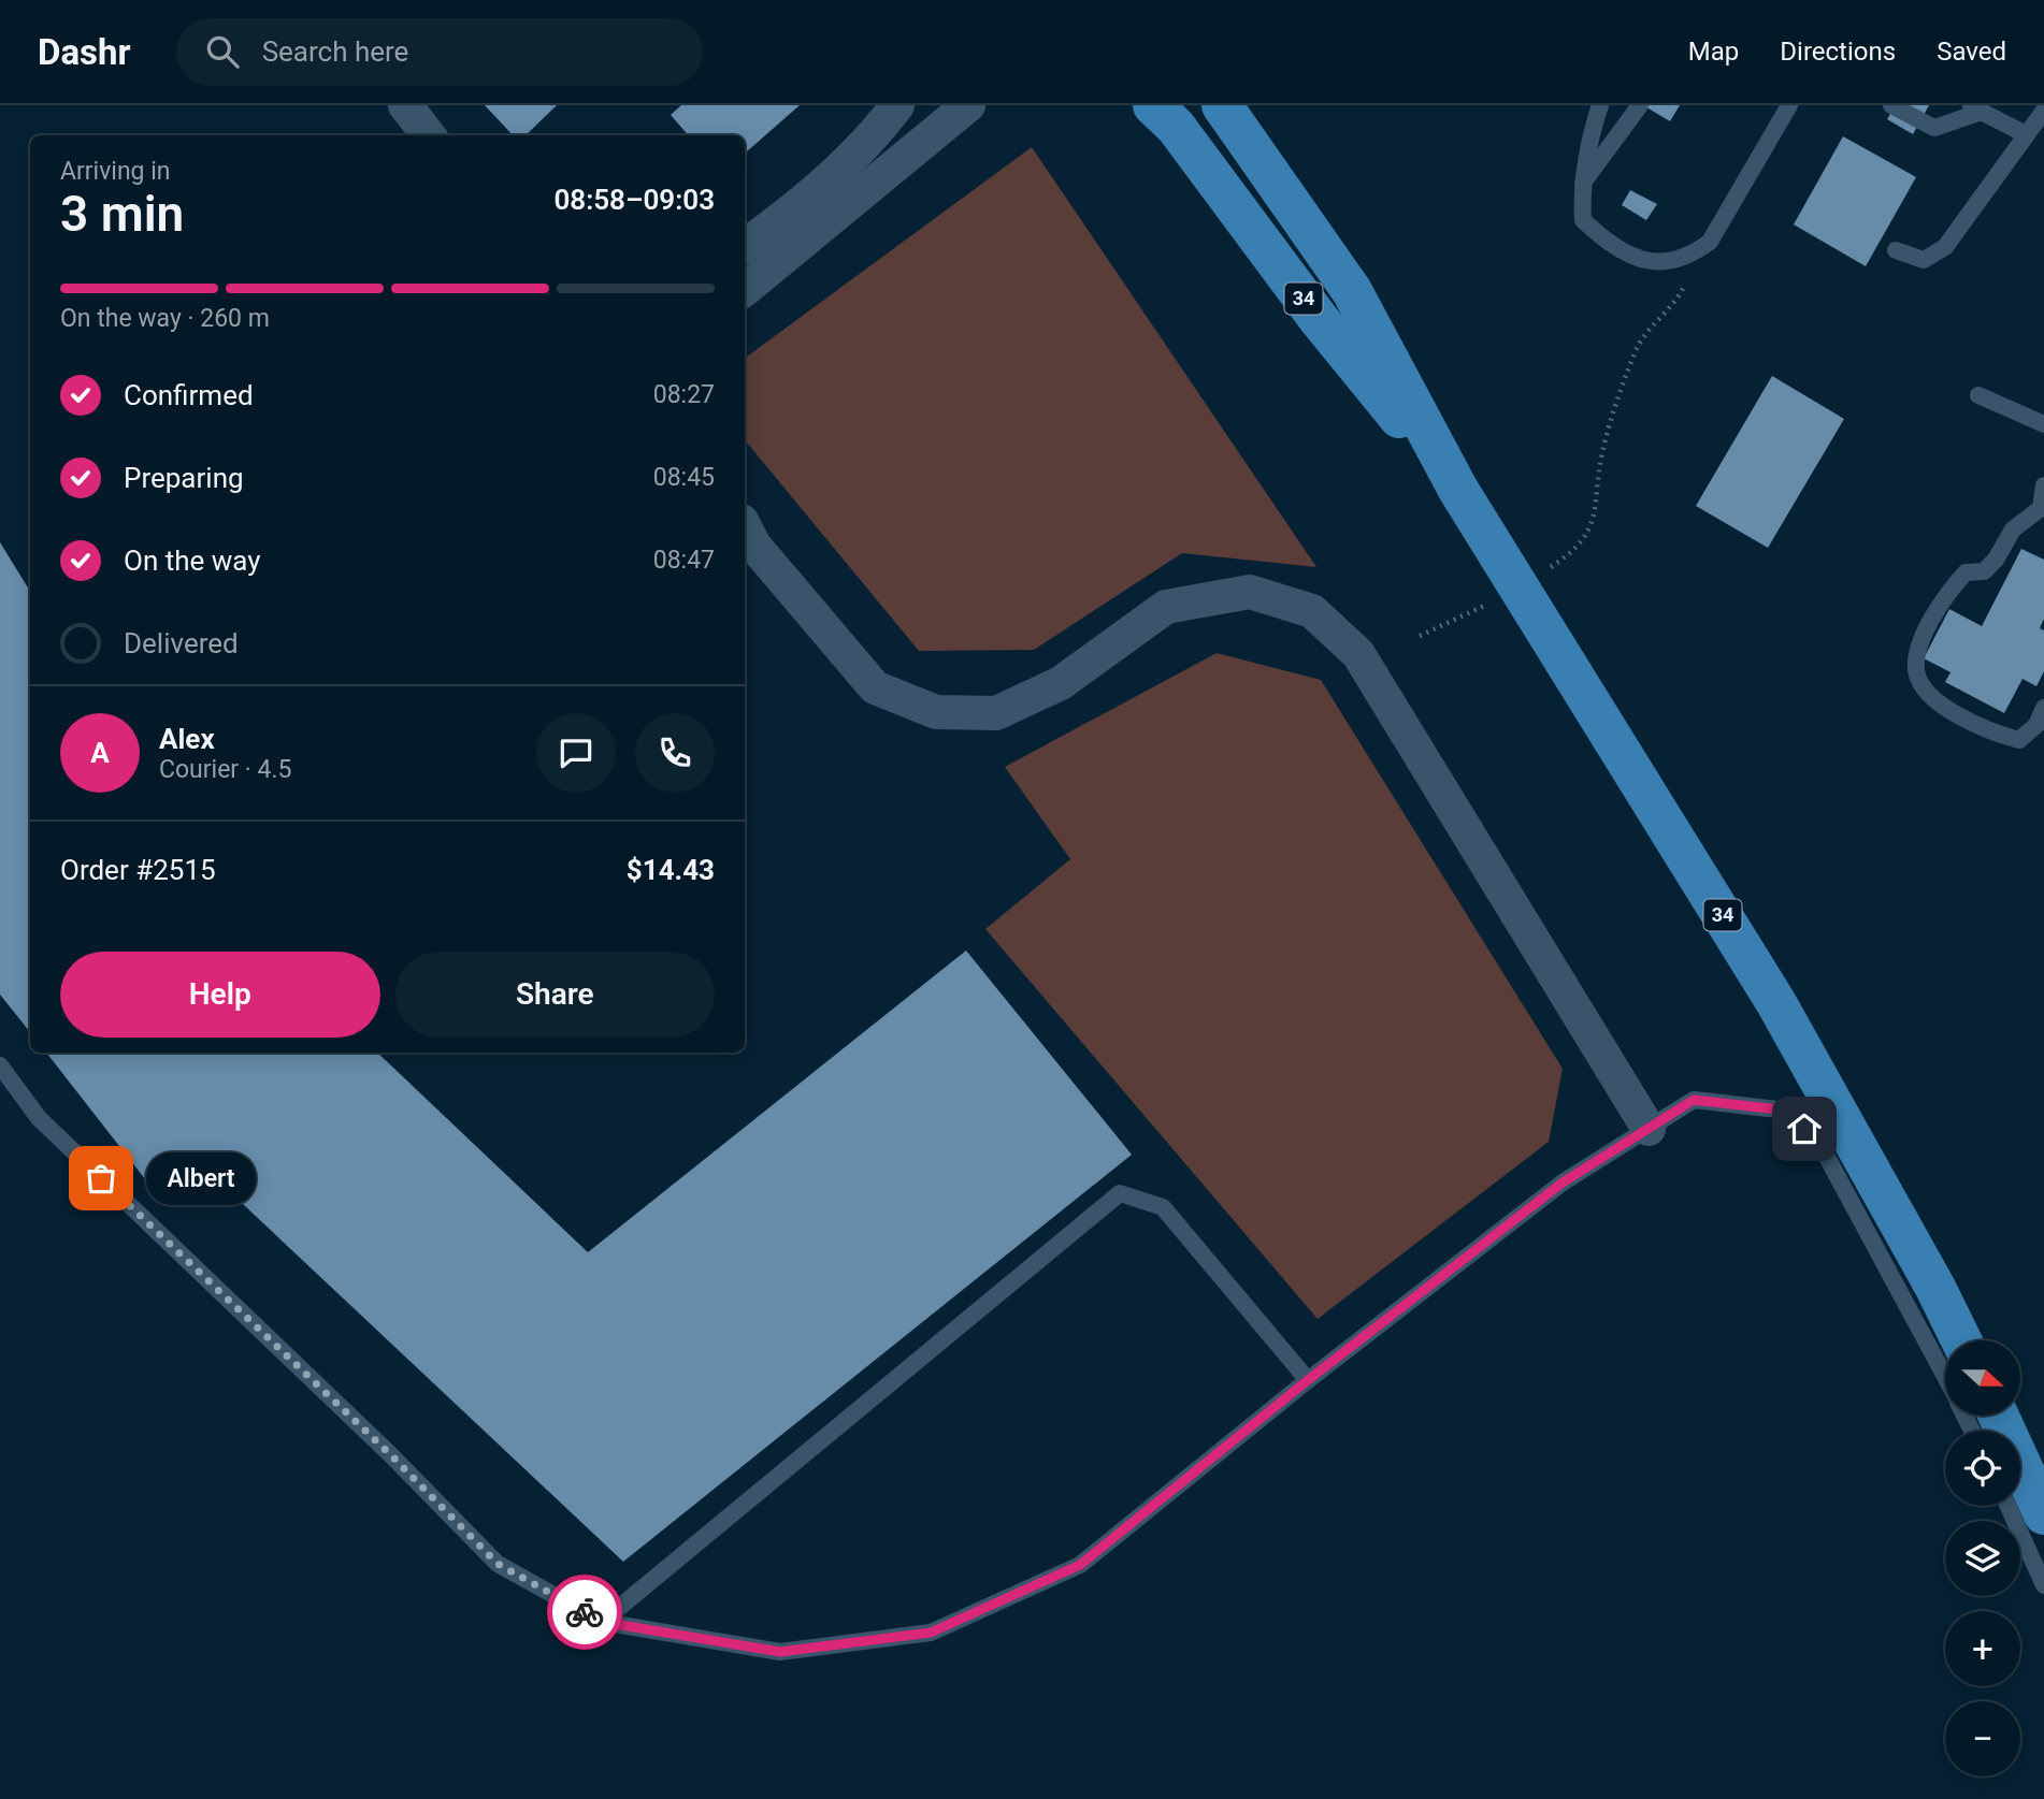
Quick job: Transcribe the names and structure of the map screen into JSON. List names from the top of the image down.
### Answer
{
  "streets": {
    "main road": ["34"]
  },
  "places": ["Albert"],
  "north": "right",
  "page": {
    "header": "Dashr",
    "search": "Search here",
    "nav": ["Map", "Directions", "Saved"],
    "heading": ["3 min", "Arriving in", "08:58–09:03"],
    "panel": [
      "Alex",
      "Courier · 4.5",
      "Order #2515",
      "$14.43"
    ],
    "bar": "On the way · 260 m",
    "list": [
      ["Confirmed", "08:27"],
      ["Preparing", "08:45"],
      ["On the way", "08:47"],
      "Delivered"
    ],
    "round": "A",
    "buttons": ["Help", "Share"],
    "bubble": "Albert",
    "map_buttons": ["+", "−"]
  }
}
